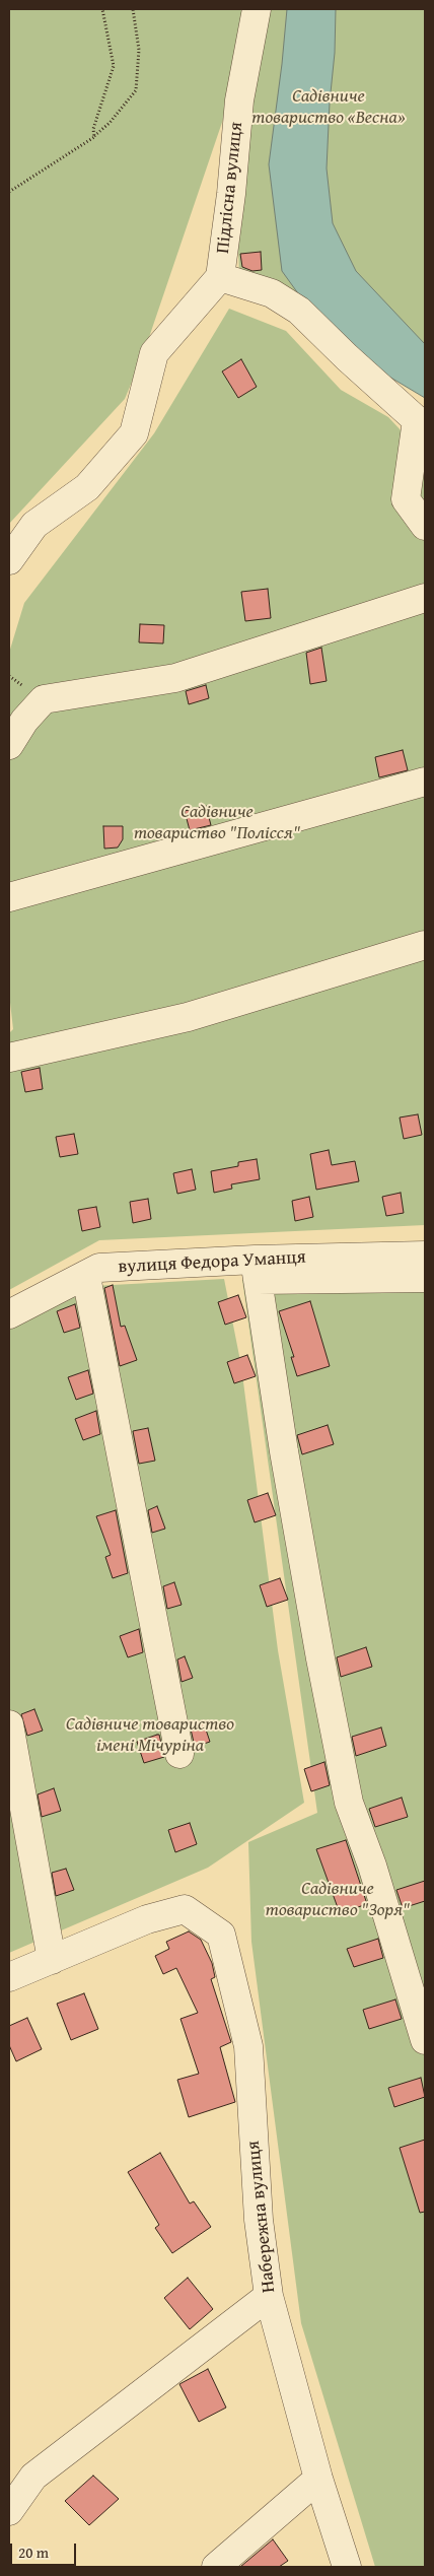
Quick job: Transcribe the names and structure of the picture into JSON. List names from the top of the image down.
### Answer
{
  "streets": {
    "street": ["Підлісна вулиця", "вулиця Федора Уманця", "Набережна вулиця"]
  },
  "parks": [
    "Садівниче товариство «Весна»",
    "Садівниче товариство \"Полісся\"",
    "Садівниче товариство імені Мічуріна",
    "Садівниче товариство \"Зоря\""
  ],
  "scale_bar": "20 m"
}
